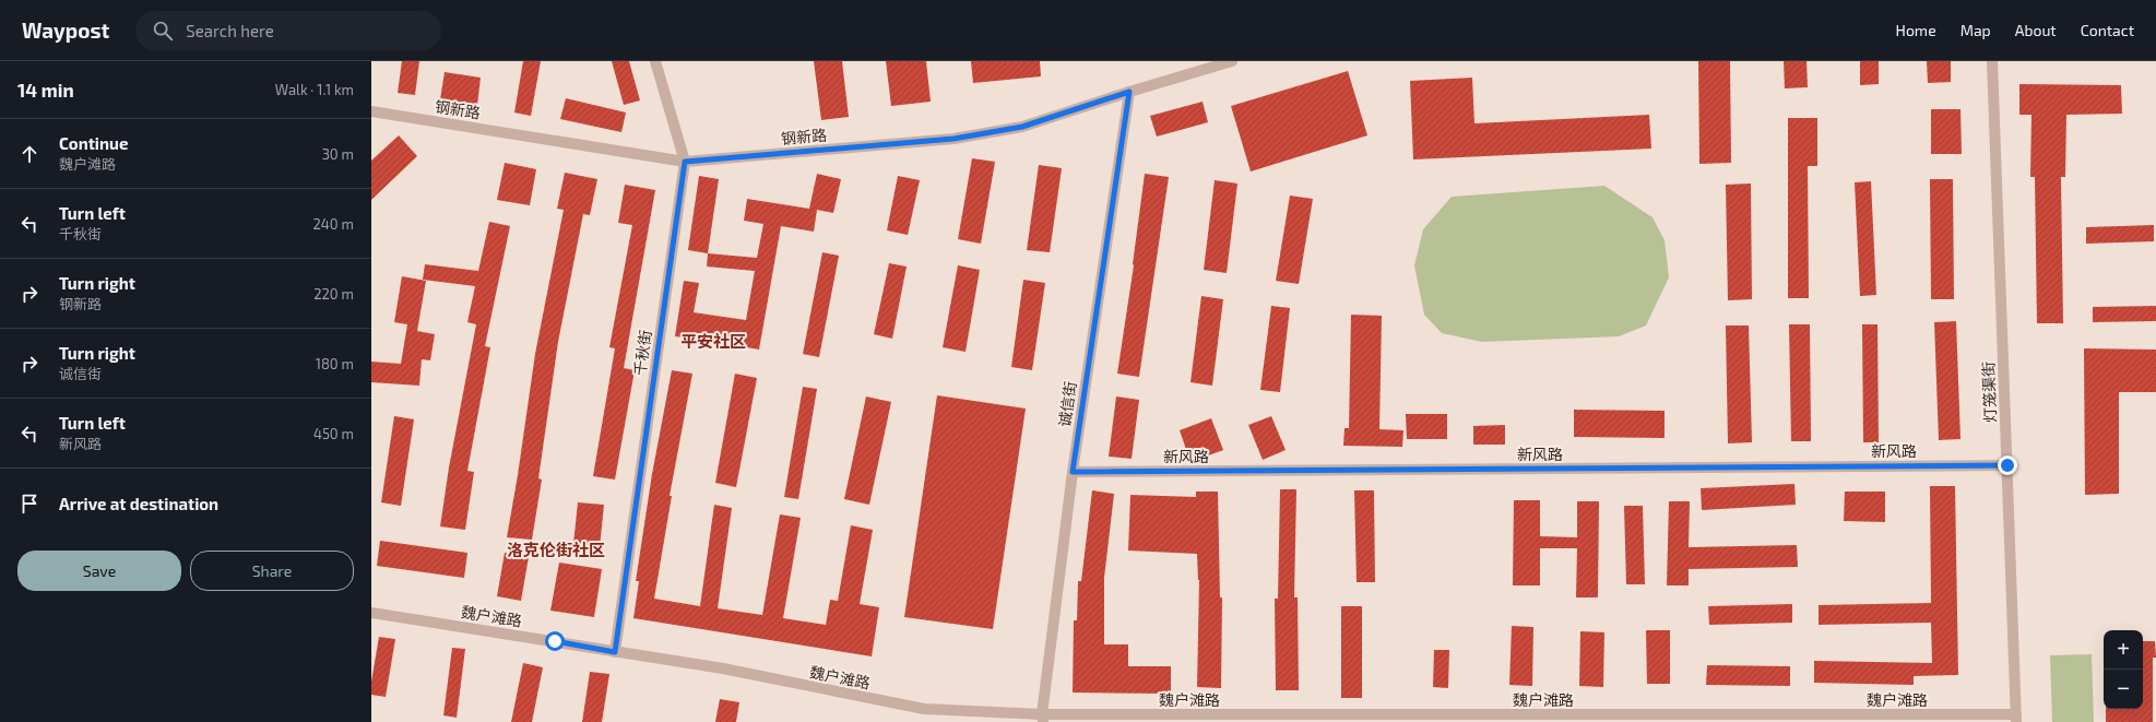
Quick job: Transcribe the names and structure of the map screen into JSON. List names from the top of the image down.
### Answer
{
  "streets": {
    "street": [
      "钢新路",
      "千秋街",
      "灯笼渠街",
      "诚信街",
      "新风路",
      "魏户滩路"
    ]
  },
  "crossings": [
    ["钢新路", "千秋街"],
    ["钢新路", "诚信街"],
    ["千秋街", "魏户滩路"],
    ["灯笼渠街", "新风路"],
    ["灯笼渠街", "魏户滩路"],
    ["诚信街", "新风路"],
    ["诚信街", "魏户滩路"]
  ],
  "districts": ["平安社区", "洛克伦街社区"],
  "page": {
    "header": "Waypost",
    "search": "Search here",
    "nav": [
      "Home",
      "Map",
      "About",
      "Contact"
    ],
    "heading": ["14 min", "Walk · 1.1 km"],
    "list": [
      ["Continue", "魏户滩路", "30 m"],
      ["Turn left", "千秋街", "240 m"],
      ["Turn right", "钢新路", "220 m"],
      ["Turn right", "诚信街", "180 m"],
      ["Turn left", "新风路", "450 m"],
      "Arrive at destination"
    ],
    "buttons": ["Save", "Share"],
    "map_buttons": ["+", "−"]
  }
}
